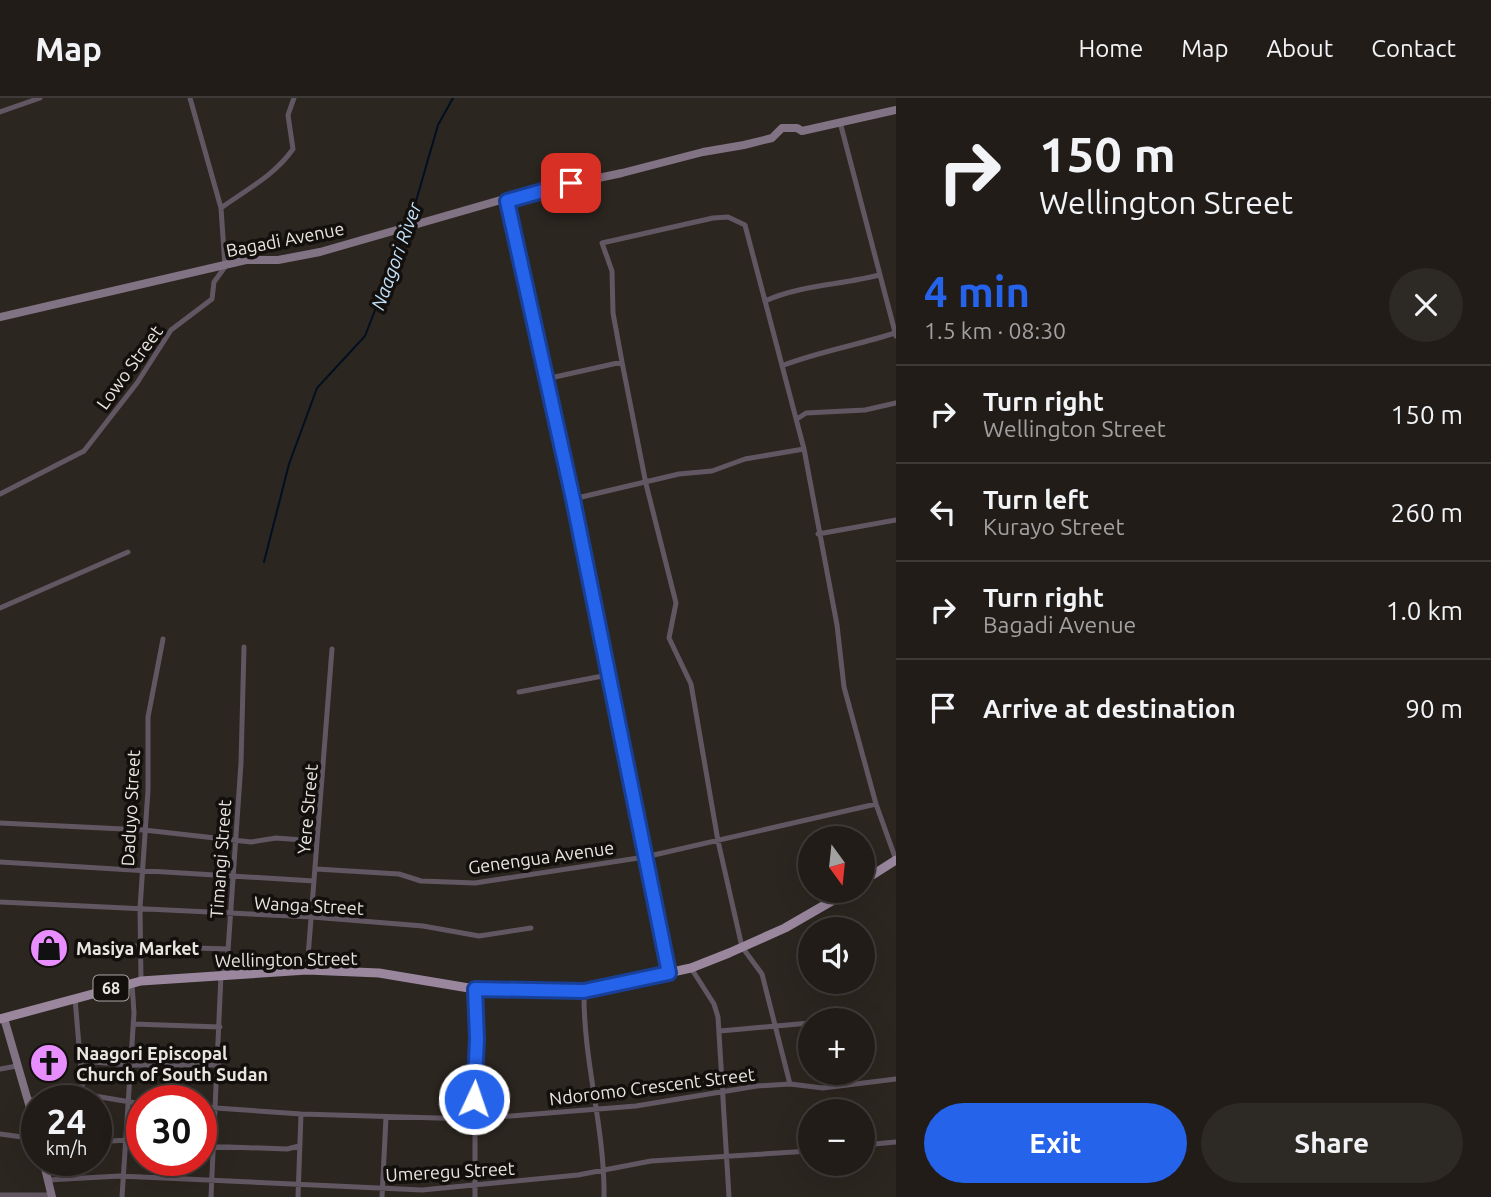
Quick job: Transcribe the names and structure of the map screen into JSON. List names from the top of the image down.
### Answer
{
  "streets": {
    "main road": ["Wellington Street", "68"],
    "street": [
      "Bagadi Avenue",
      "Lowo Street",
      "Daduyo Street",
      "Yere Street",
      "Genengua Avenue",
      "Timangi Street",
      "Wanga Street",
      "Ndoromo Crescent Street",
      "Umeregu Street"
    ]
  },
  "crossings": [
    ["Bagadi Avenue", "Lowo Street"],
    ["Daduyo Street", "Wanga Street"],
    ["Daduyo Street", "Wellington Street"],
    ["Daduyo Street", "Umeregu Street"],
    ["Yere Street", "Genengua Avenue"],
    ["Yere Street", "Wanga Street"],
    ["Yere Street", "Wellington Street"],
    ["Timangi Street", "Wanga Street"],
    ["Timangi Street", "Wellington Street"],
    ["Timangi Street", "Umeregu Street"]
  ],
  "water": ["Naagori River"],
  "places": {
    "shop": ["Masiya Market"],
    "church": ["Naagori Episcopal Church of South Sudan"]
  },
  "north": "bottom",
  "page": {
    "header": "Map",
    "nav": [
      "Home",
      "Map",
      "About",
      "Contact"
    ],
    "turn": ["150 m", "Wellington Street"],
    "heading": ["4 min", "1.5 km · 08:30"],
    "list": [
      {
        "name": "Turn right",
        "note": "Wellington Street",
        "value": "150 m"
      },
      {
        "name": "Turn left",
        "note": "Kurayo Street",
        "value": "260 m"
      },
      {
        "name": "Turn right",
        "note": "Bagadi Avenue",
        "value": "1.0 km"
      },
      {
        "name": "Arrive at destination",
        "value": "90 m"
      }
    ],
    "map_buttons": ["+", "−"],
    "speed": "24 km/h",
    "limit": "30",
    "buttons": ["Exit", "Share"]
  }
}
